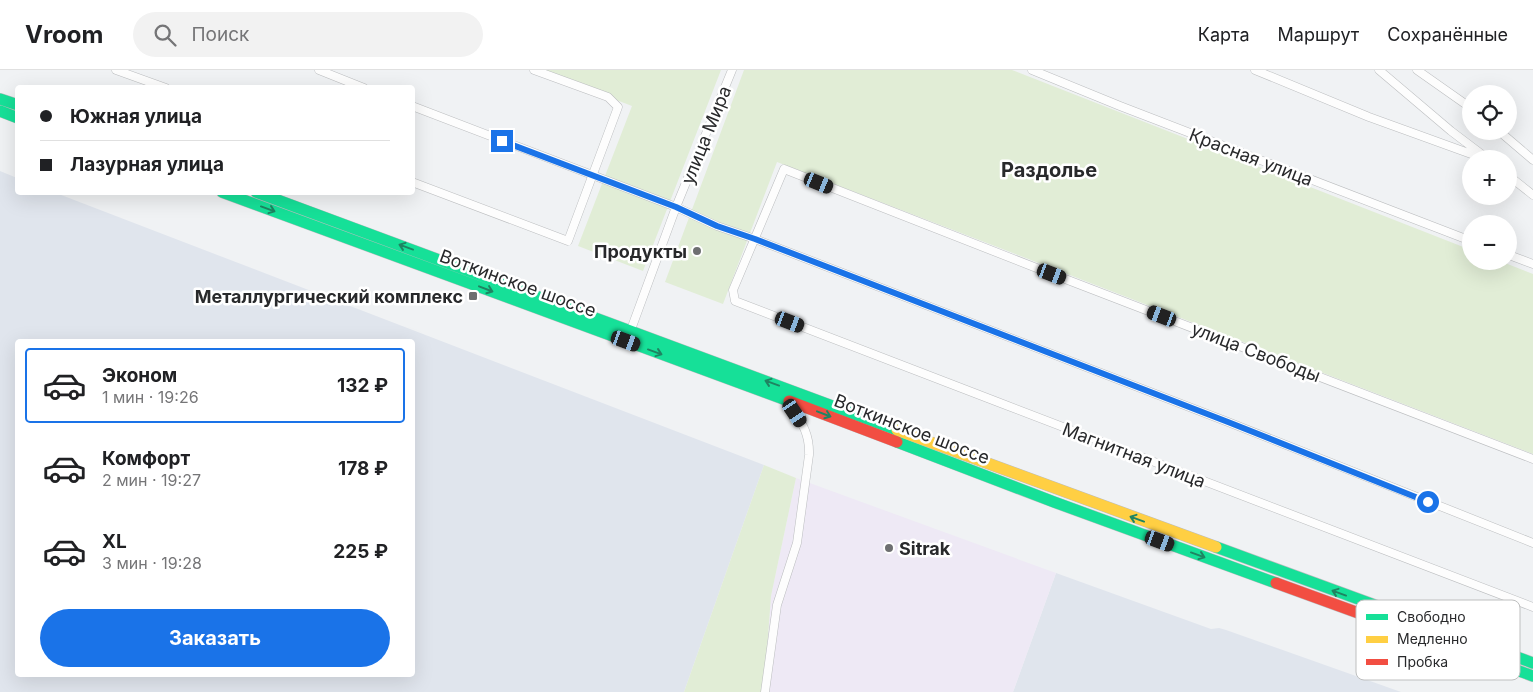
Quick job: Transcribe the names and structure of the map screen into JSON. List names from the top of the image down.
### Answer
{
  "streets": {
    "main road": ["Воткинское шоссе"],
    "street": [
      "улица Мира",
      "Красная улица",
      "улица Свободы",
      "Магнитная улица"
    ]
  },
  "crossings": [
    ["улица Мира", "Воткинское шоссе"],
    ["улица Свободы", "Магнитная улица"]
  ],
  "districts": ["Раздолье"],
  "places": {
    "other": ["Продукты", "Sitrak"],
    "transit": ["Металлургический комплекс"]
  },
  "legend": ["Свободно", "Медленно", "Пробка"],
  "page": {
    "header": "Vroom",
    "search": "Поиск",
    "nav": ["Карта", "Маршрут", "Сохранённые"],
    "map_buttons": ["+", "−"],
    "banner": ["Южная улица", "Лазурная улица"],
    "list": [
      {
        "name": "Эконом",
        "note": "1 мин · 19:26",
        "value": "132 ₽"
      },
      {
        "name": "Комфорт",
        "note": "2 мин · 19:27",
        "value": "178 ₽"
      },
      {
        "name": "XL",
        "note": "3 мин · 19:28",
        "value": "225 ₽"
      }
    ],
    "buttons": "Заказать"
  }
}
